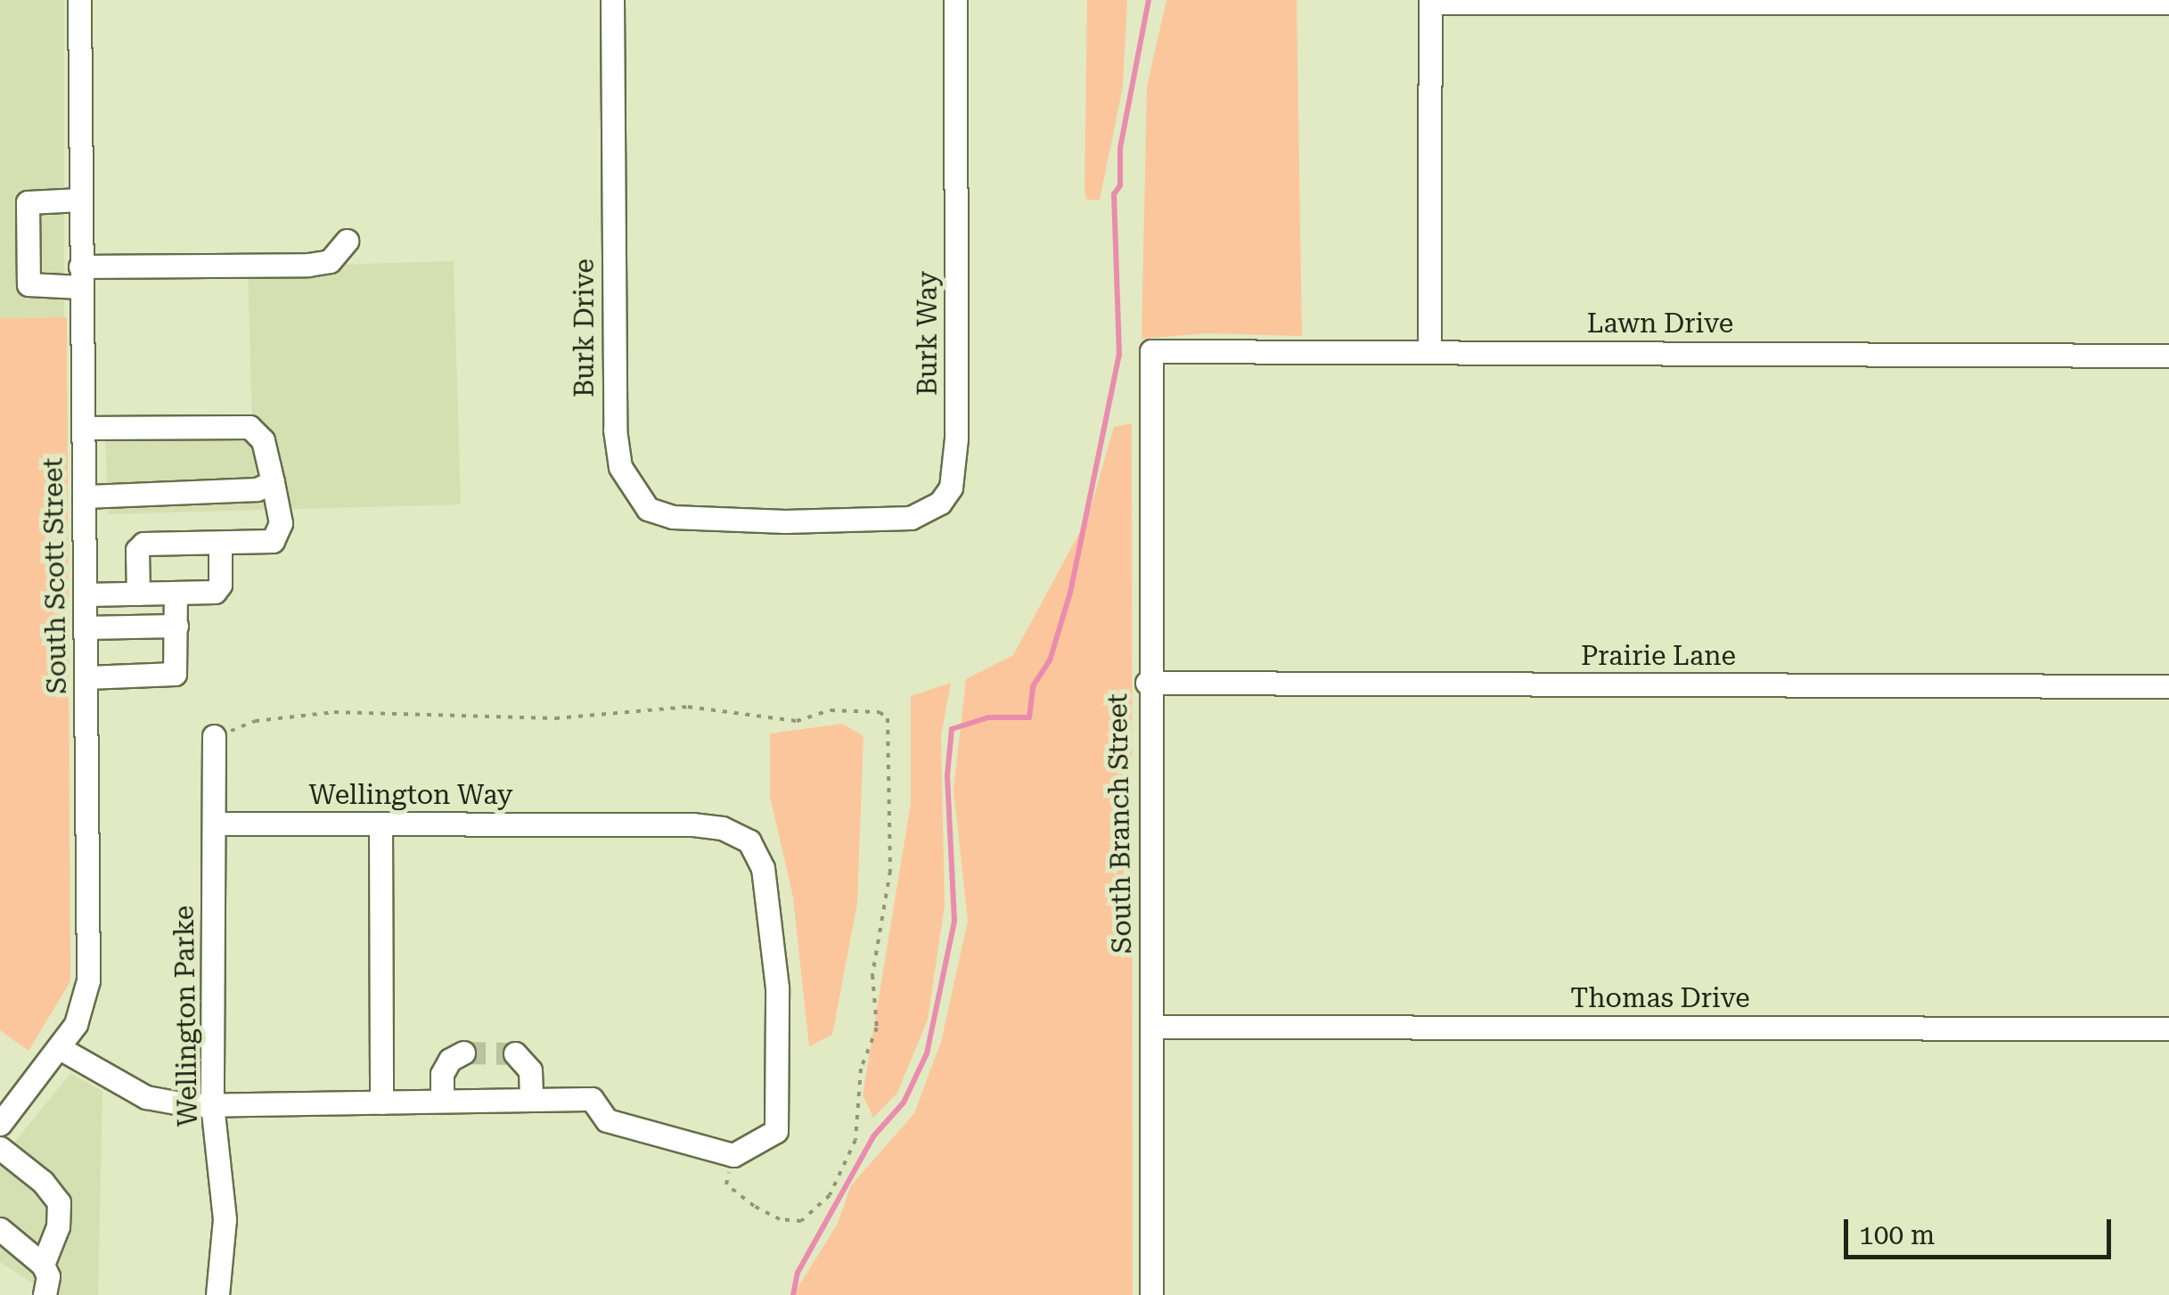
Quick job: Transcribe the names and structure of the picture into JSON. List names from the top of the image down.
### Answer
{
  "streets": {
    "street": [
      "Lawn Drive",
      "Burk Drive",
      "Burk Way",
      "South Scott Street",
      "Prairie Lane",
      "Wellington Way",
      "South Branch Street",
      "Thomas Drive",
      "Wellington Parke"
    ]
  },
  "crossings": [
    ["Lawn Drive", "South Branch Street"],
    ["Burk Drive", "Burk Way"],
    ["Prairie Lane", "South Branch Street"],
    ["Wellington Way", "Wellington Parke"],
    ["South Branch Street", "Thomas Drive"]
  ],
  "scale_bar": "100 m"
}
